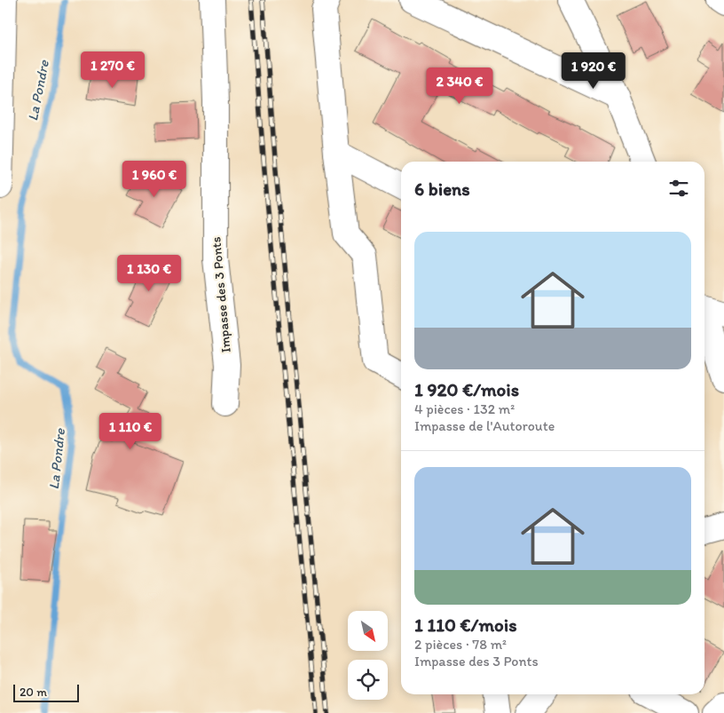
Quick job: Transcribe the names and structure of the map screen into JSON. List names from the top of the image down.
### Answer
{
  "streets": {
    "street": ["Impasse des 3 Ponts"]
  },
  "water": ["La Pondre"],
  "scale_bar": "20 m",
  "north": "bottom right",
  "page": {
    "price": [
      "1 270 €",
      "1 920 €",
      "2 340 €",
      "1 960 €",
      "1 130 €",
      "1 110 €"
    ],
    "heading": "6 biens",
    "list": [
      {
        "name": "1 920 €/mois",
        "note": "4 pièces · 132 m² · Impasse de l'Autoroute"
      },
      {
        "name": "1 110 €/mois",
        "note": "2 pièces · 78 m² · Impasse des 3 Ponts"
      }
    ],
    "scale": "20 m"
  }
}
